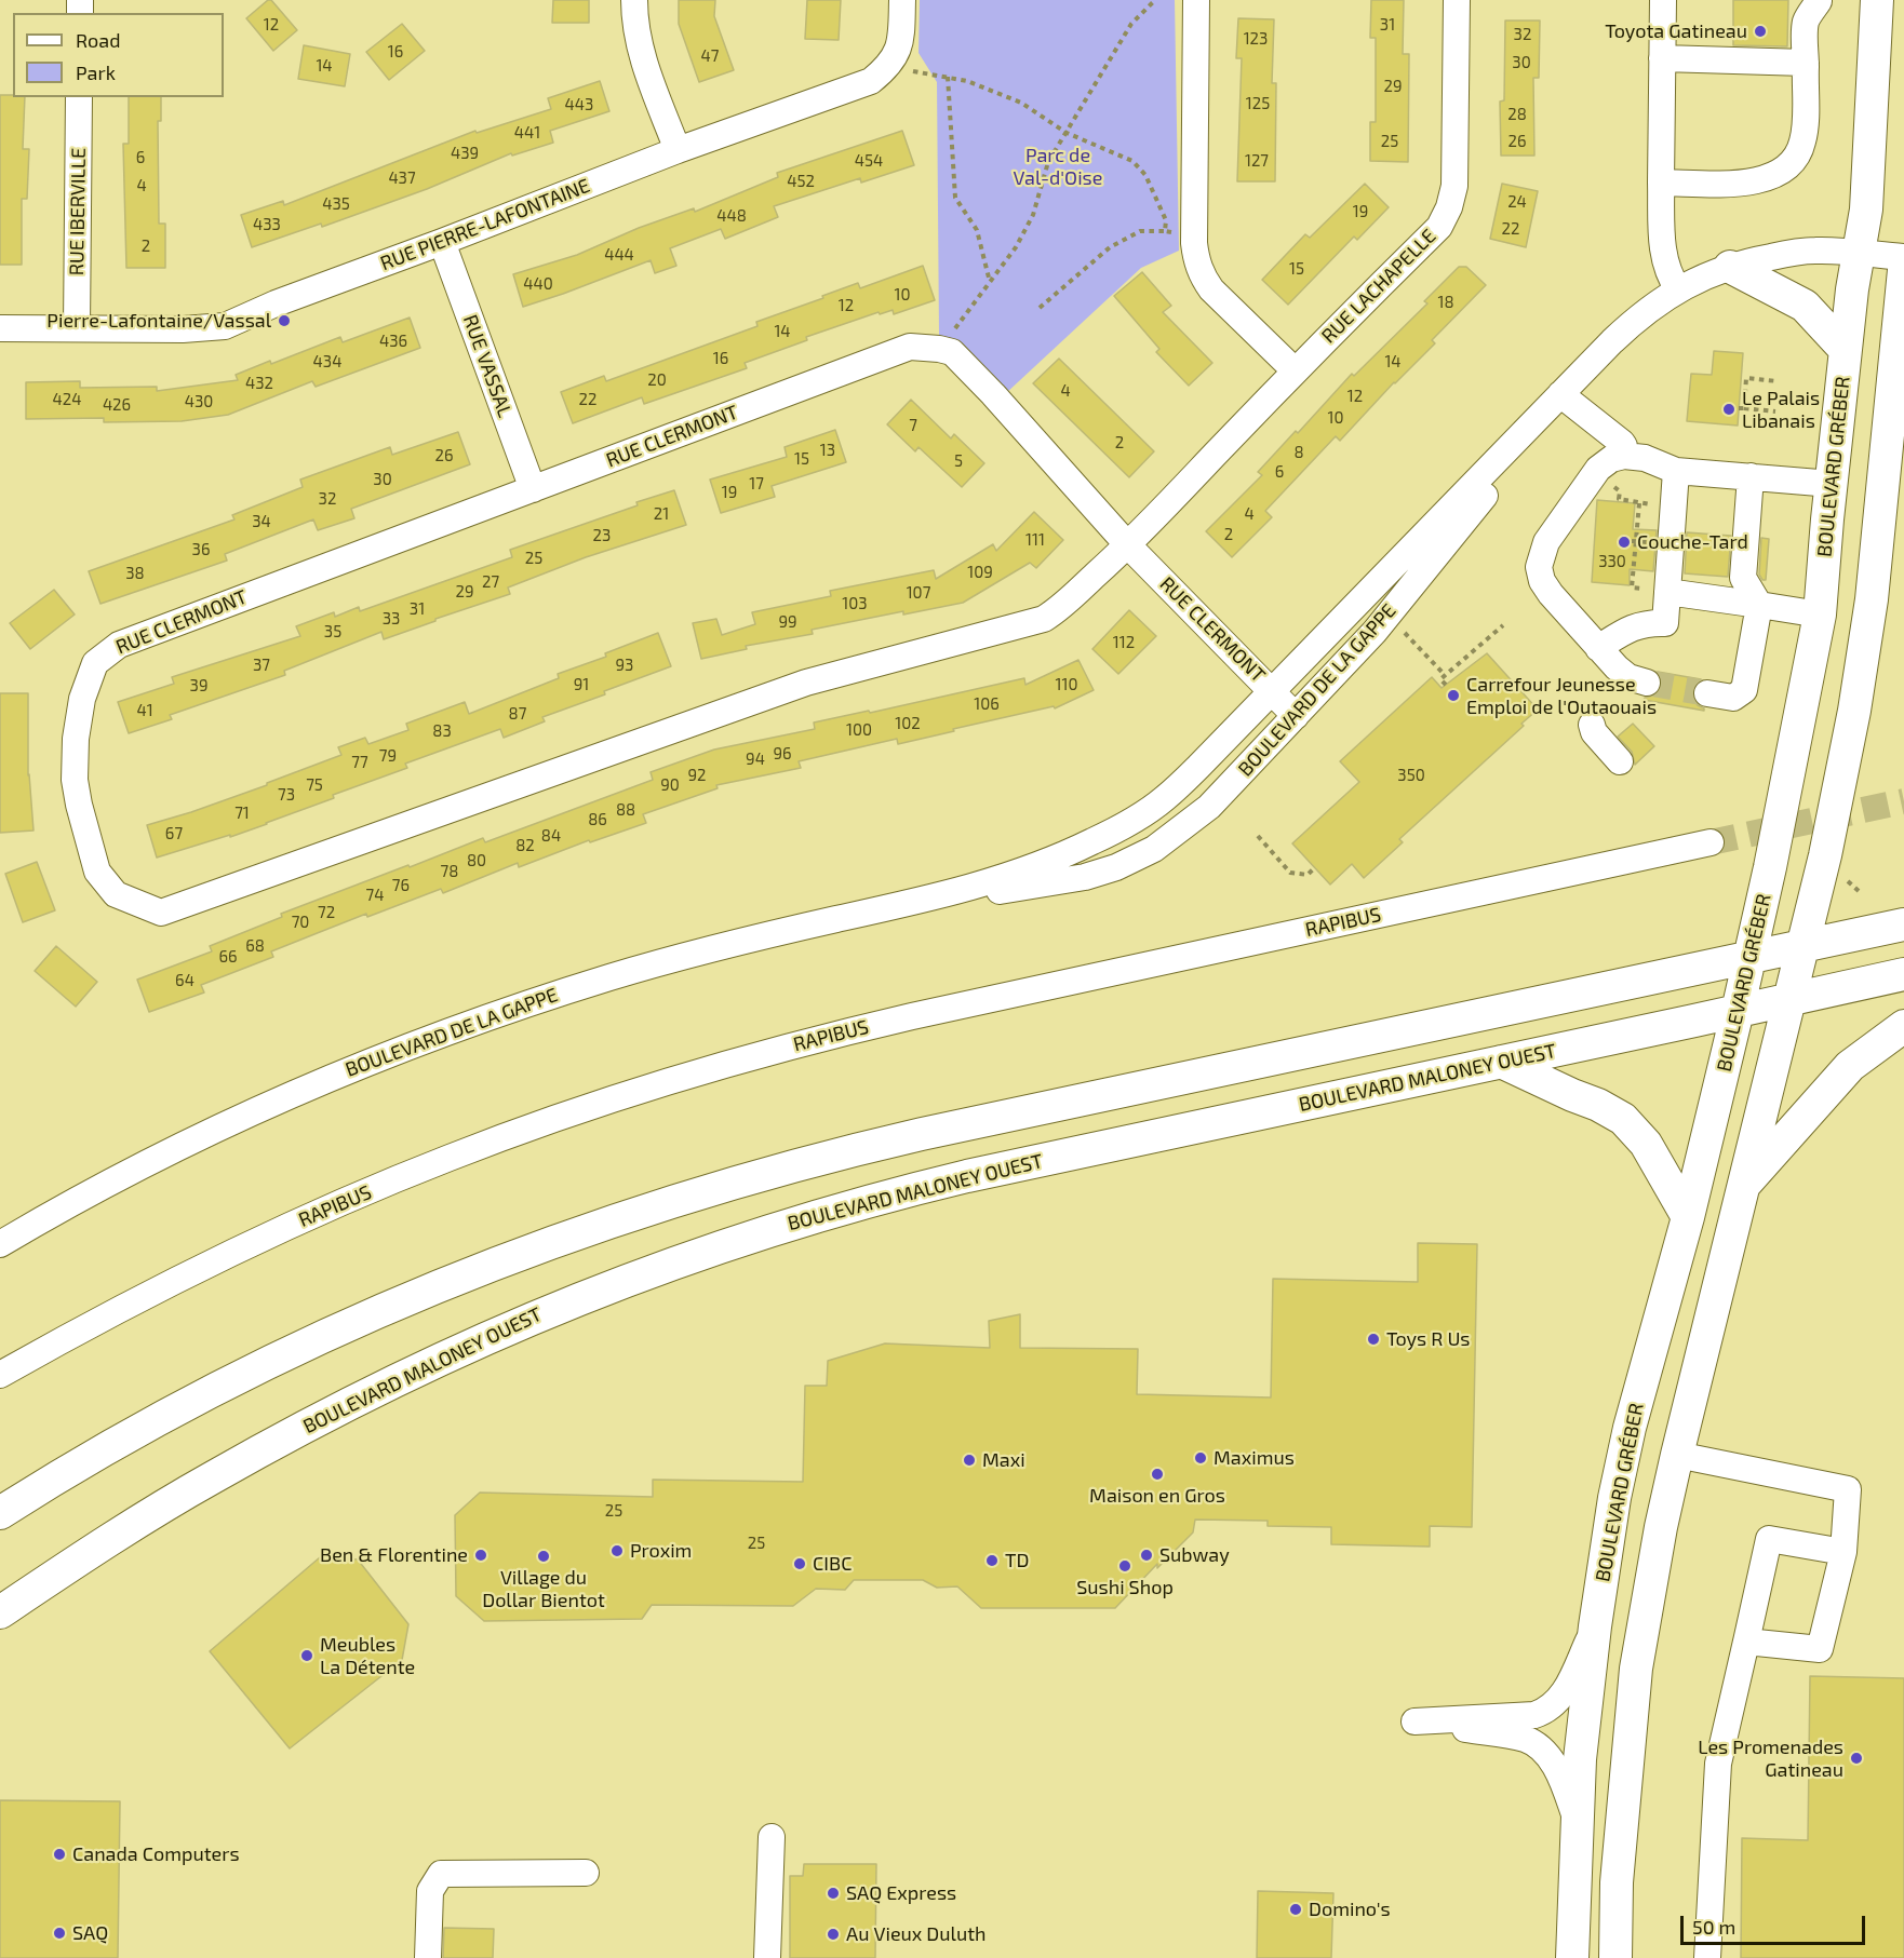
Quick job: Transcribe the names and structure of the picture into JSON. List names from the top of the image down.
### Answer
{
  "streets": {
    "main road": ["BOULEVARD GRÉBER", "BOULEVARD MALONEY OUEST"],
    "street": [
      "RUE IBERVILLE",
      "RUE PIERRE-LAFONTAINE",
      "RUE LACHAPELLE",
      "RUE VASSAL",
      "RUE CLERMONT",
      "BOULEVARD DE LA GAPPE",
      "RAPIBUS"
    ]
  },
  "crossings": [
    ["RUE IBERVILLE", "RUE PIERRE-LAFONTAINE"],
    ["RUE PIERRE-LAFONTAINE", "RUE VASSAL"],
    ["RUE LACHAPELLE", "RUE CLERMONT"],
    ["RUE VASSAL", "RUE CLERMONT"],
    ["RUE CLERMONT", "BOULEVARD DE LA GAPPE"],
    ["BOULEVARD GRÉBER", "BOULEVARD DE LA GAPPE"],
    ["BOULEVARD GRÉBER", "BOULEVARD MALONEY OUEST"]
  ],
  "parks": ["Parc de Val-d'Oise"],
  "places": [
    "Toyota Gatineau",
    "Pierre-Lafontaine/Vassal",
    "Le Palais Libanais",
    "Couche-Tard",
    "Carrefour Jeunesse Emploi de l'Outaouais",
    "Toys R Us",
    "Maximus",
    "Maxi",
    "Maison en Gros",
    "Proxim",
    "Ben & Florentine",
    "Subway",
    "Village du Dollar Bientot",
    "TD",
    "CIBC",
    "Sushi Shop",
    "Meubles La Détente",
    "Les Promenades Gatineau",
    "Canada Computers",
    "SAQ Express",
    "Domino's",
    "SAQ",
    "Au Vieux Duluth"
  ],
  "house_numbers": [
    "12",
    "31",
    "32",
    "123",
    "16",
    "47",
    "30",
    "14",
    "29",
    "125",
    "443",
    "28",
    "441",
    "25",
    "26",
    "439",
    "6",
    "454",
    "127",
    "437",
    "452",
    "4",
    "24",
    "435",
    "19",
    "448",
    "433",
    "22",
    "2",
    "444",
    "15",
    "440",
    "10",
    "18",
    "12",
    "14",
    "436",
    "16",
    "434",
    "14",
    "20",
    "432",
    "4",
    "12",
    "424",
    "22",
    "430",
    "426",
    "10",
    "7",
    "2",
    "13",
    "8",
    "26",
    "15",
    "5",
    "6",
    "30",
    "17",
    "19",
    "32",
    "21",
    "4",
    "34",
    "2",
    "23",
    "111",
    "36",
    "25",
    "330",
    "109",
    "38",
    "27",
    "29",
    "107",
    "103",
    "31",
    "33",
    "99",
    "35",
    "112",
    "37",
    "93",
    "91",
    "110",
    "39",
    "106",
    "41",
    "87",
    "102",
    "100",
    "83",
    "96",
    "79",
    "94",
    "77",
    "92",
    "350",
    "75",
    "90",
    "73",
    "88",
    "71",
    "86",
    "67",
    "84",
    "82",
    "80",
    "78",
    "76",
    "74",
    "72",
    "70",
    "68",
    "66",
    "64",
    "25",
    "25"
  ],
  "legend": ["Road", "Park"],
  "scale_bar": "50 m"
}
